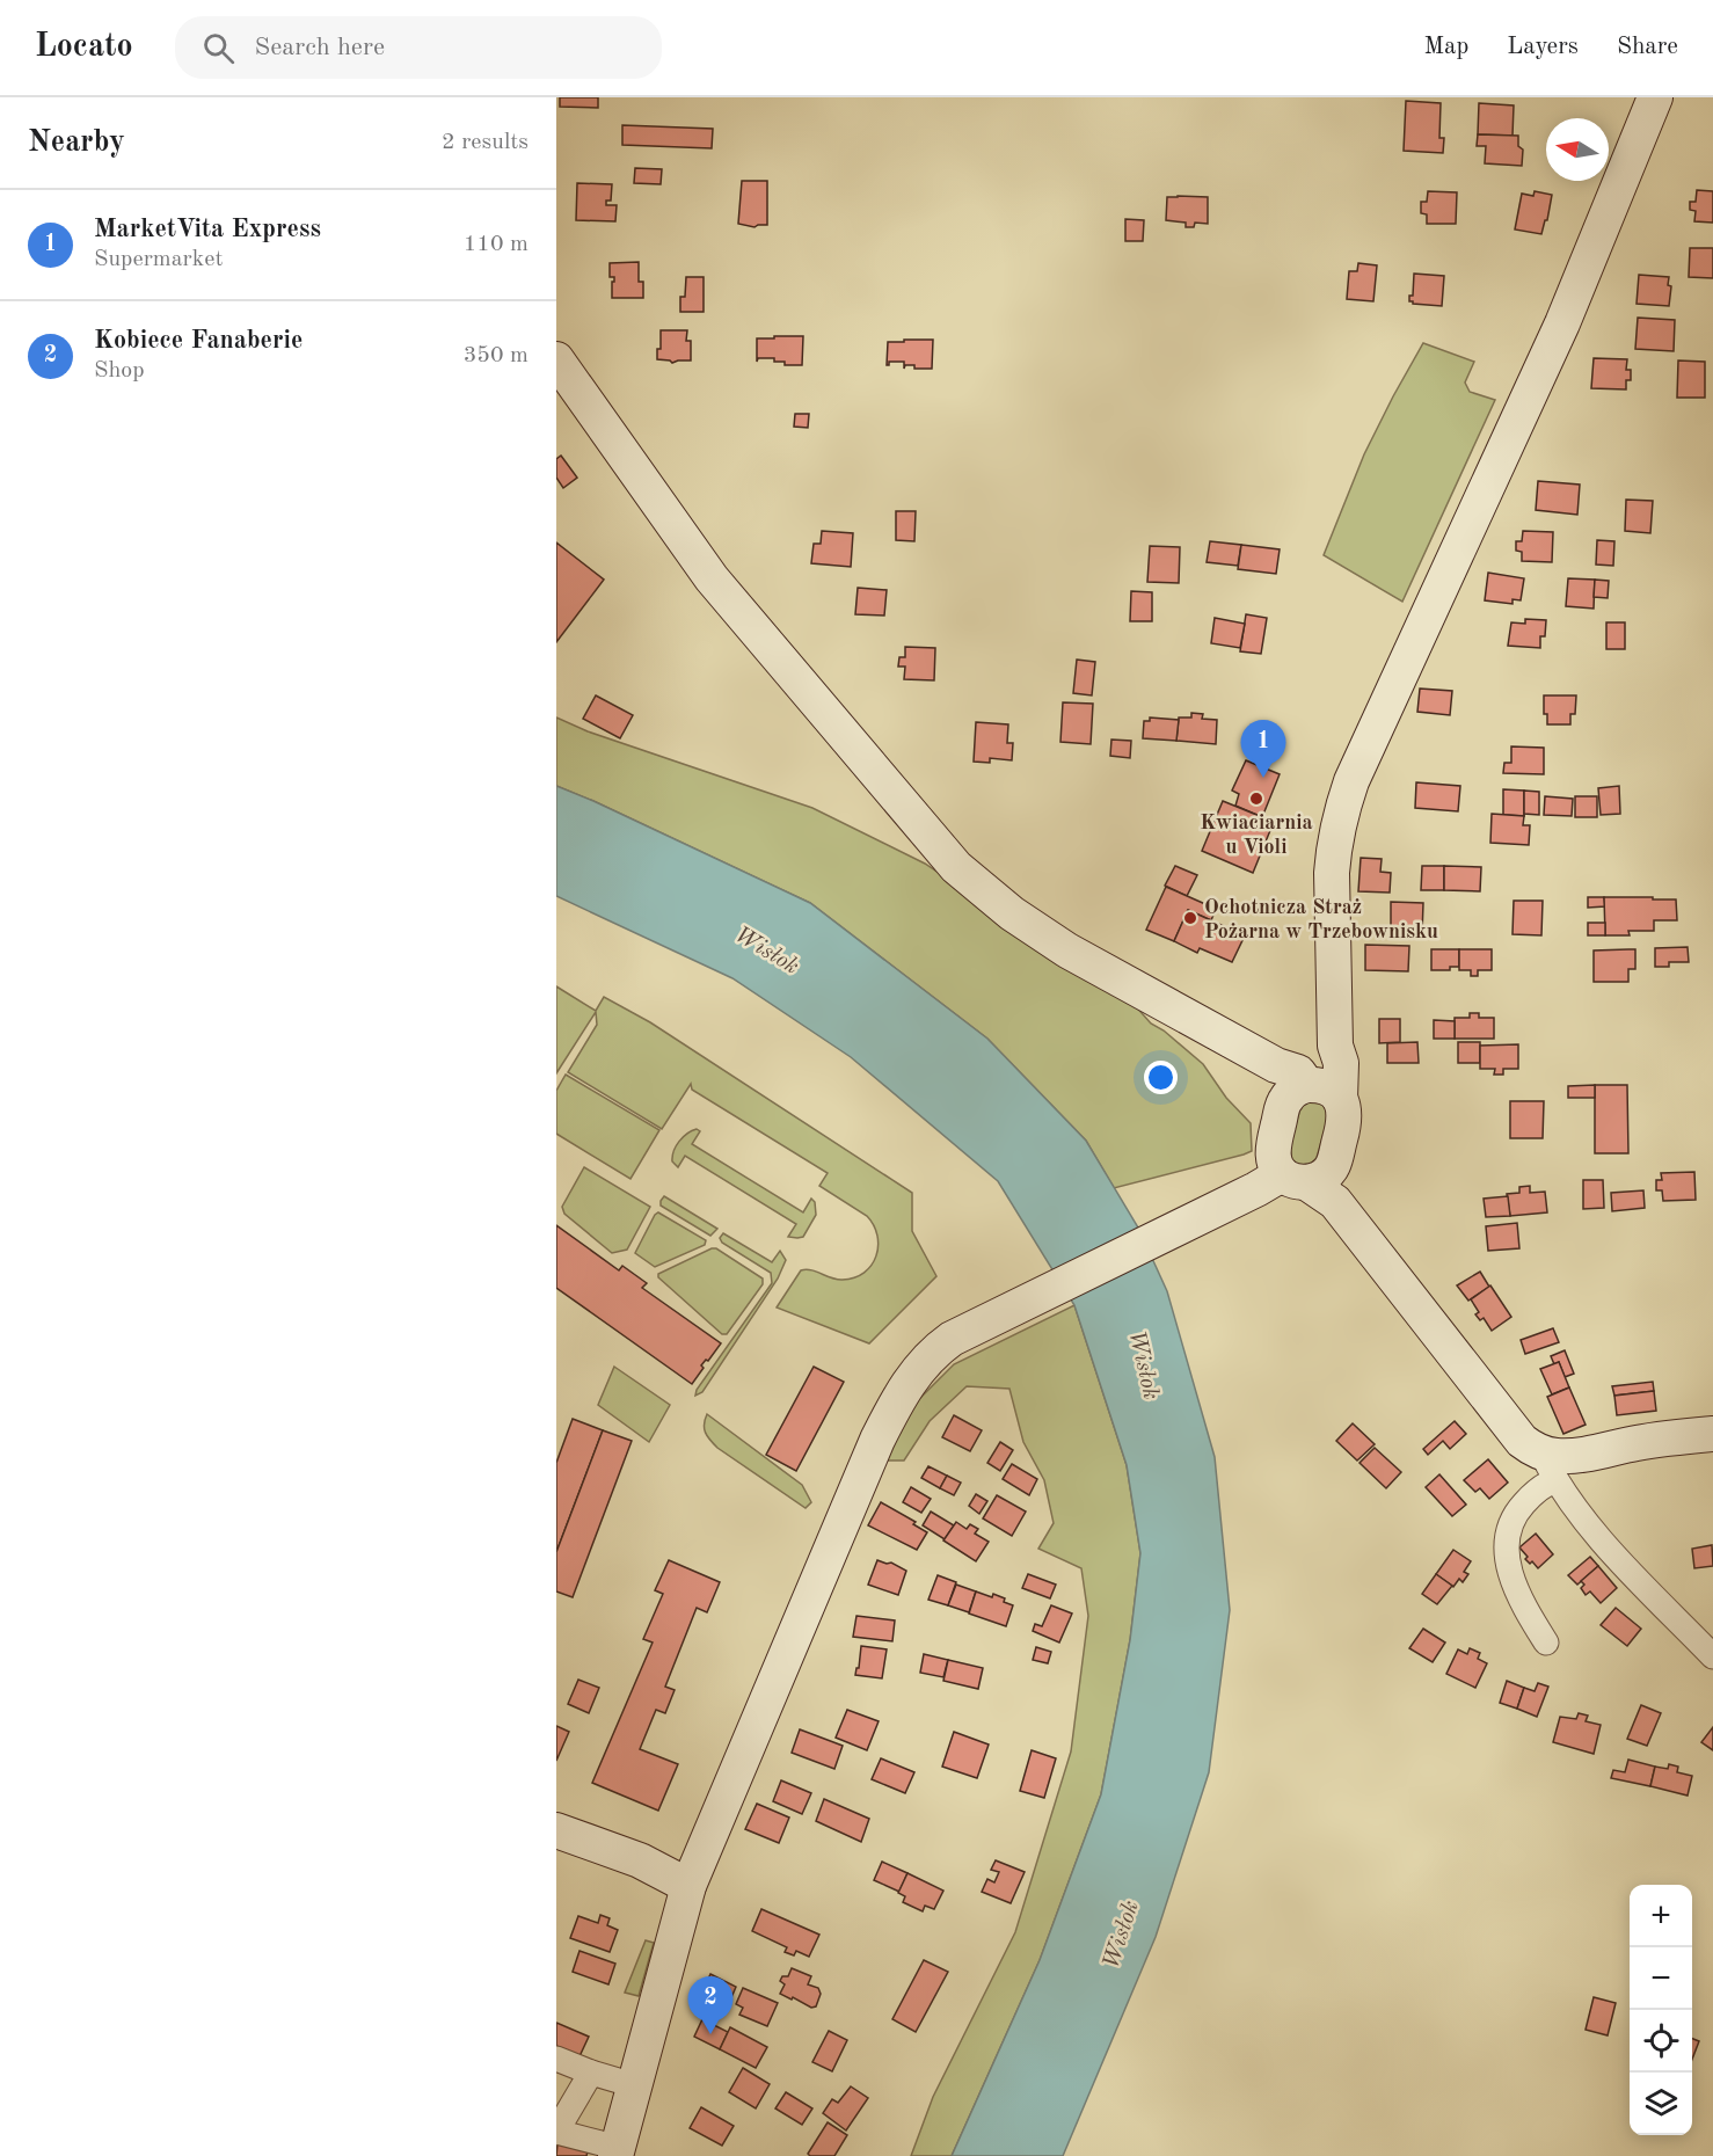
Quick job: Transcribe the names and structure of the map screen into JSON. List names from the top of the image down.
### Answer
{
  "water": ["Wisłok"],
  "places": ["Kwiaciarnia u Violi", "Ochotnicza Straż Pożarna w Trzebownisku"],
  "north": "left",
  "page": {
    "header": "Locato",
    "search": "Search here",
    "nav": ["Map", "Layers", "Share"],
    "heading": ["Nearby", "2 results"],
    "list": [
      {
        "mark": "1",
        "name": "MarketVita Express",
        "note": "Supermarket",
        "value": "110 m"
      },
      {
        "mark": "2",
        "name": "Kobiece Fanaberie",
        "note": "Shop",
        "value": "350 m"
      }
    ],
    "pins": ["1", "2"],
    "map_buttons": ["+", "−"]
  }
}
